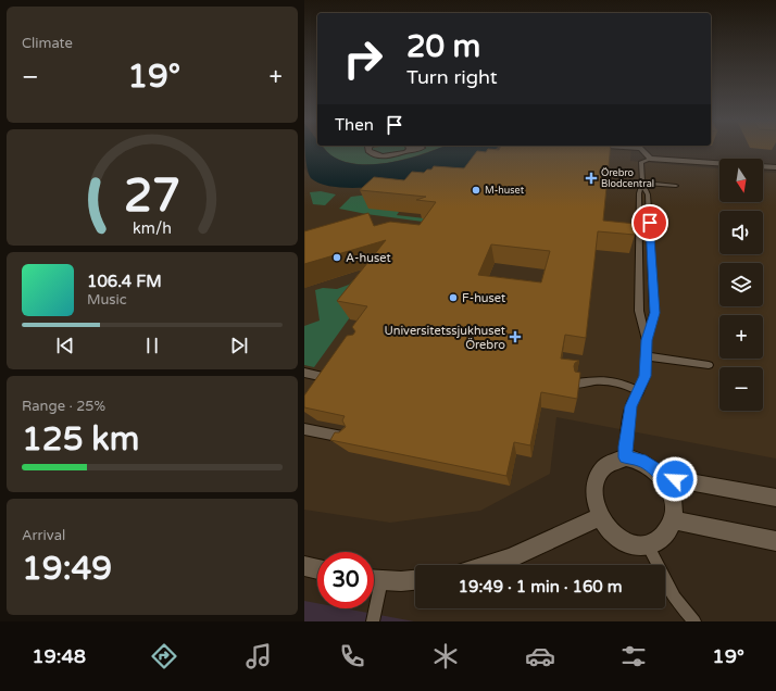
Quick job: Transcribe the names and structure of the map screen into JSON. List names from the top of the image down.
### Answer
{
  "places": {
    "health": ["Örebro Blodcentral", "Universitetssjukhuset Örebro"],
    "other": ["M-huset", "A-huset", "F-huset"]
  },
  "north": "bottom",
  "page": {
    "tile": [
      "Climate",
      ["Range · 25%", "125 km"],
      ["Arrival", "19:49"]
    ],
    "turn": ["20 m", "Turn right"],
    "heat": ["−", "19°", "+"],
    "then": "Then",
    "map_buttons": ["+", "−"],
    "song": ["106.4 FM", "Music"],
    "limit": "30",
    "trip": "19:49 · 1 min · 160 m",
    "tabs": ["19:48", "19°"],
    "gauge": ["27", "km/h"]
  }
}
